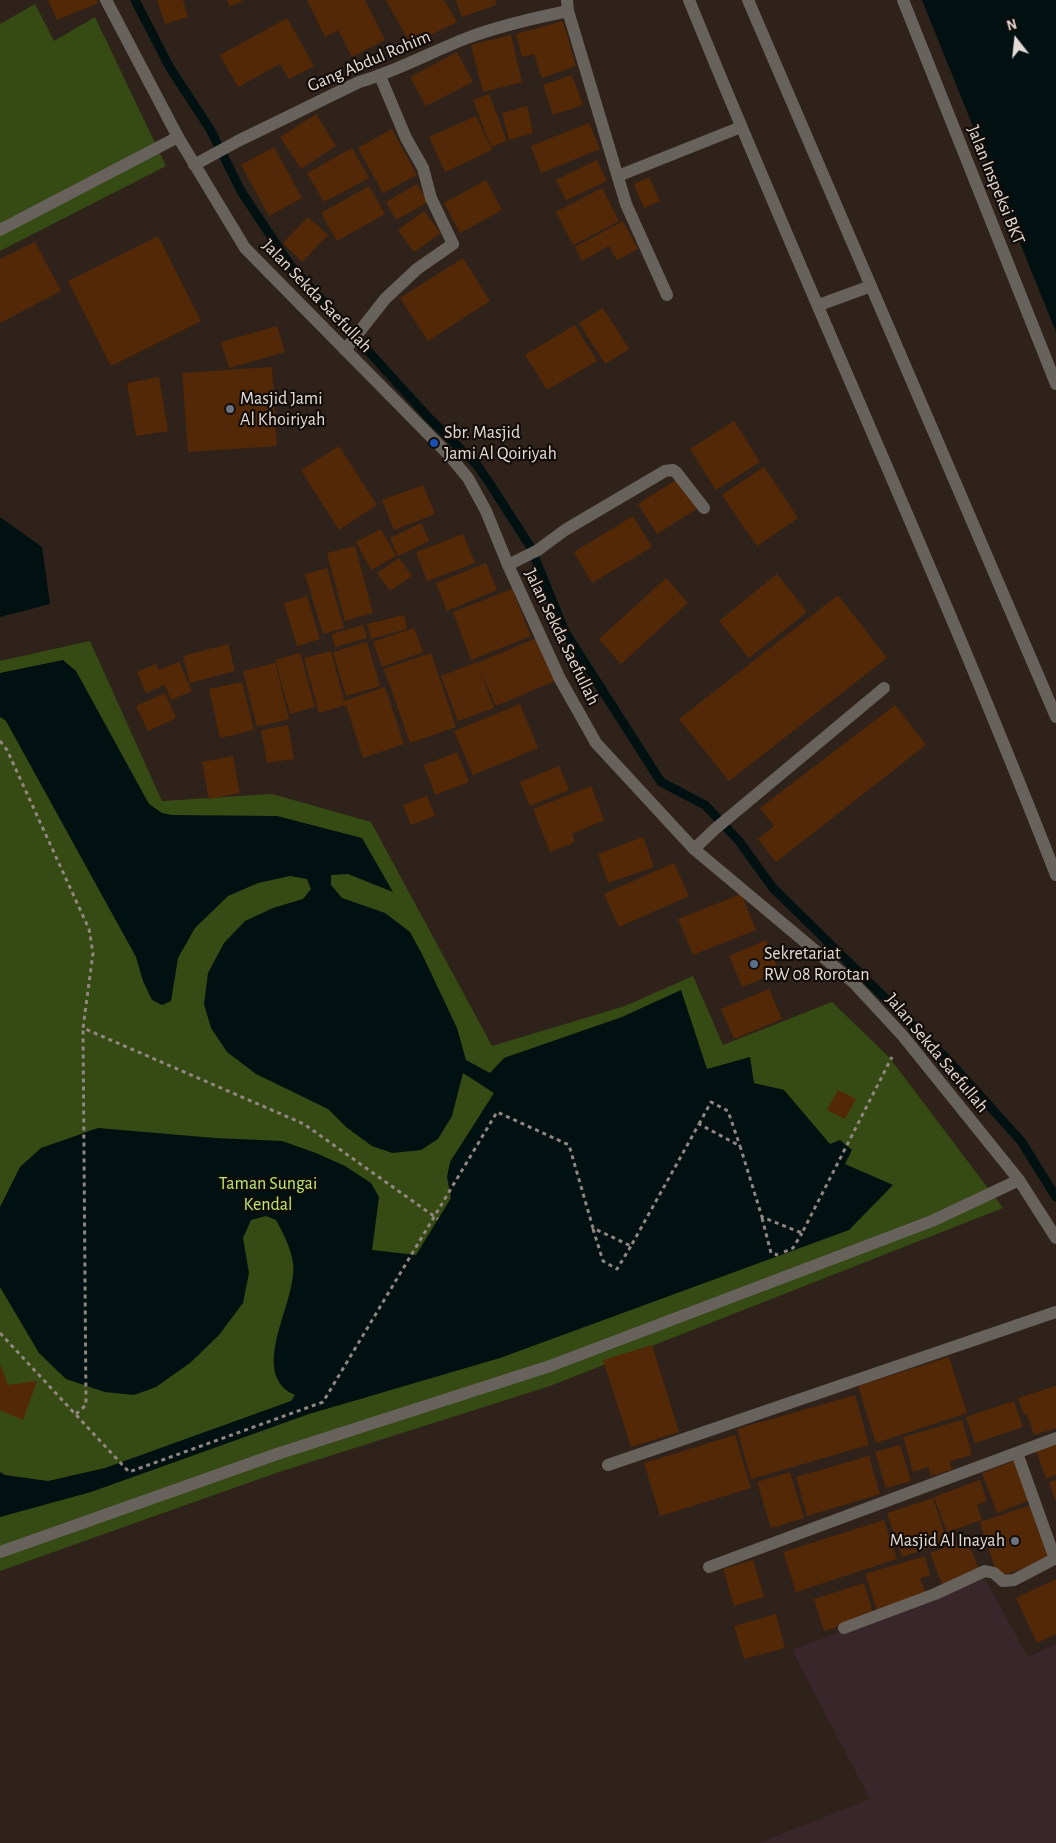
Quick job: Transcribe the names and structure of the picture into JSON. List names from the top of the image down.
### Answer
{
  "streets": {
    "street": ["Gang Abdul Rohim", "Jalan Inspeksi BKT", "Jalan Sekda Saefullah"]
  },
  "crossings": [
    ["Gang Abdul Rohim", "Jalan Sekda Saefullah"]
  ],
  "parks": ["Taman Sungai Kendal"],
  "places": [
    "Masjid Jami Al Khoiriyah",
    "Sbr. Masjid Jami Al Qoiriyah",
    "Sekretariat RW 08 Rorotan",
    "Masjid Al Inayah"
  ],
  "north": "top"
}
